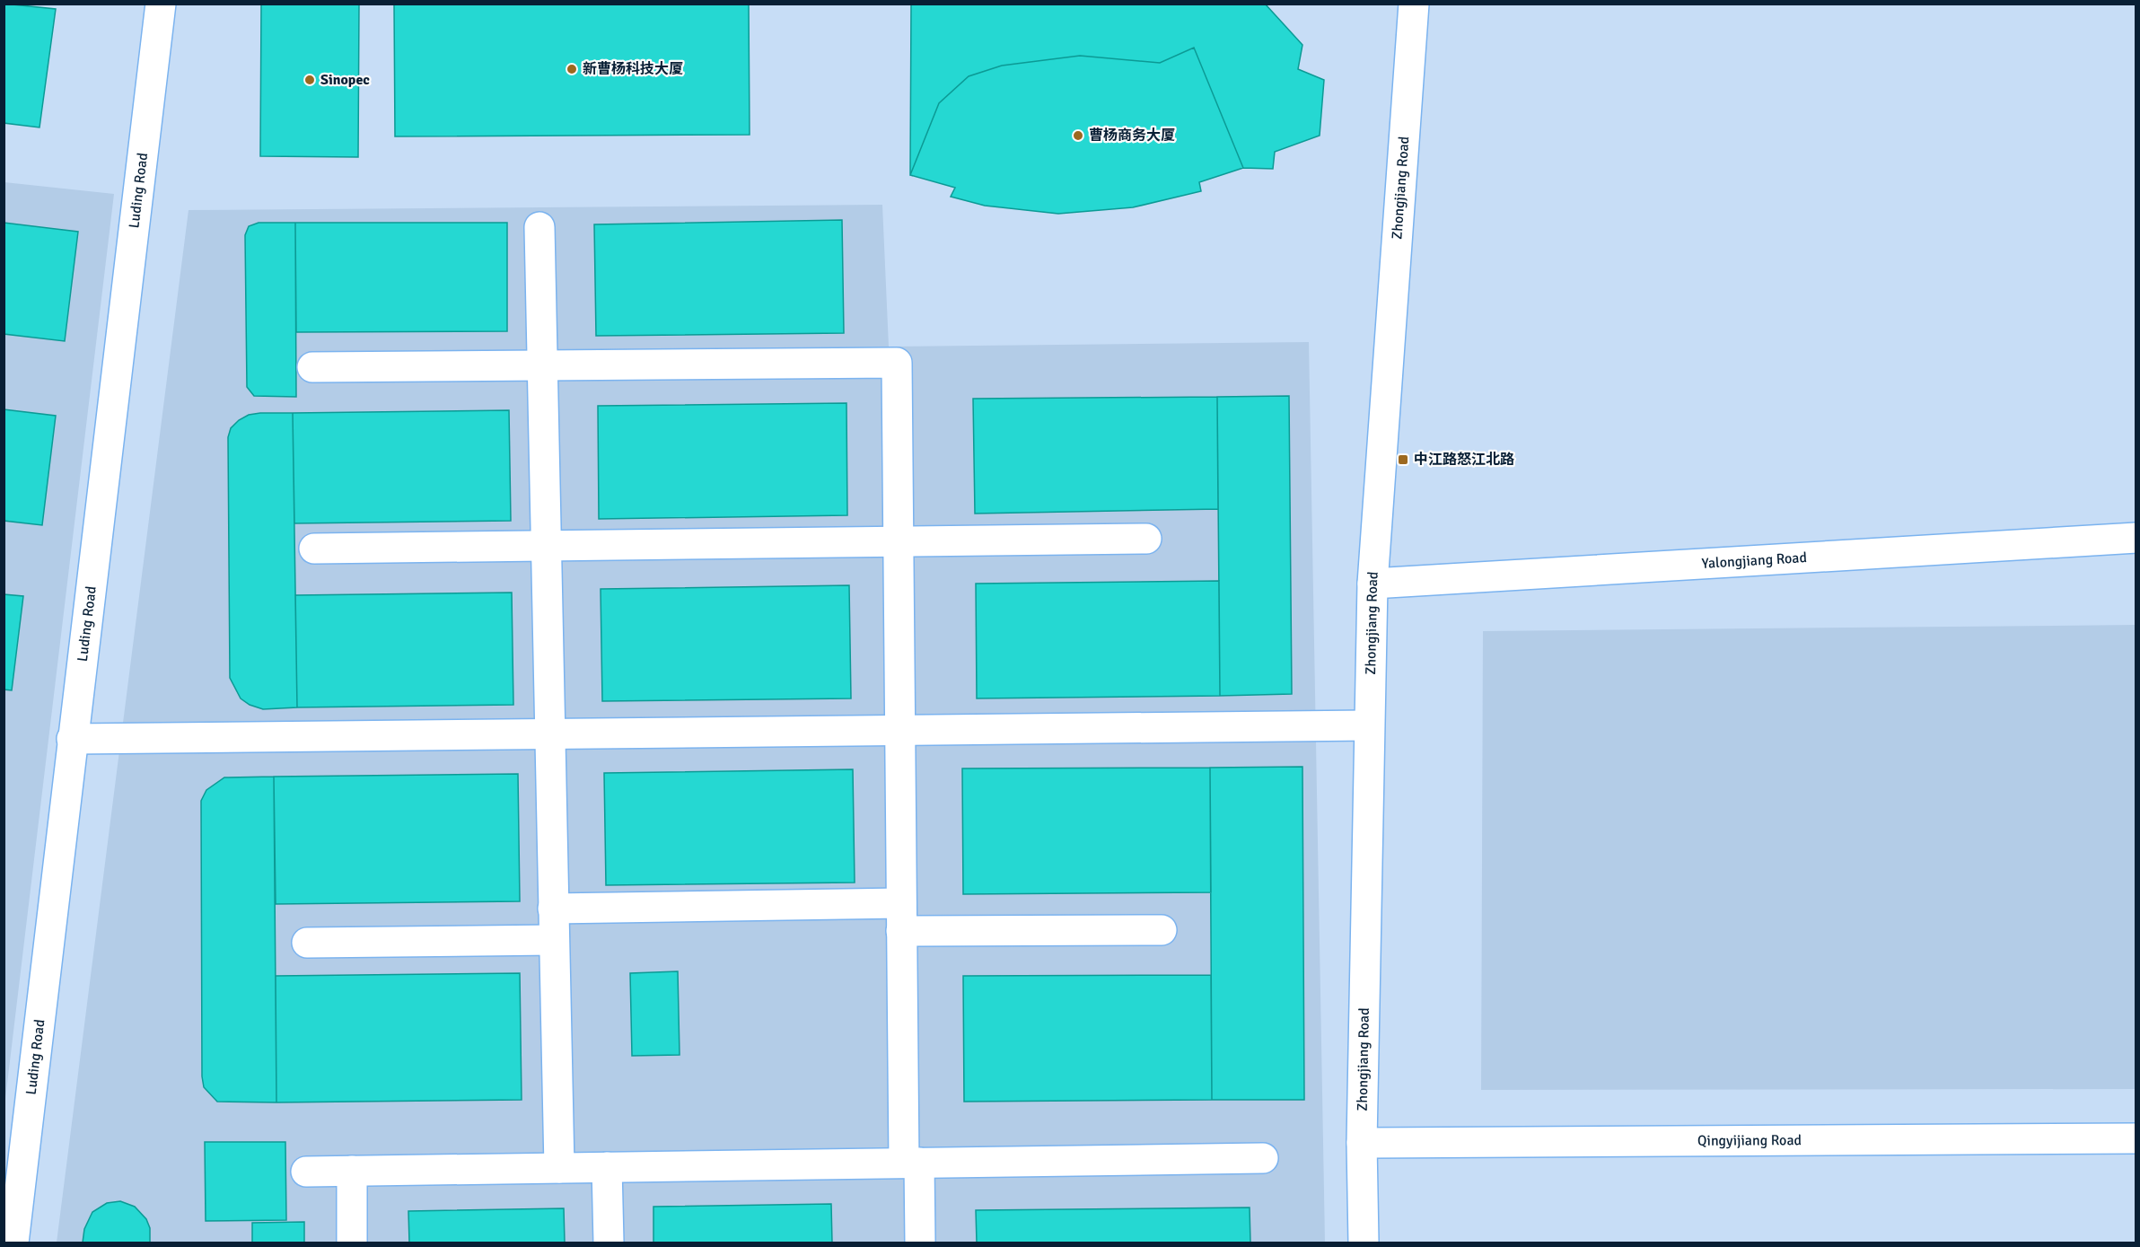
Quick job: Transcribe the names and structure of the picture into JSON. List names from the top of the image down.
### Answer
{
  "streets": {
    "street": [
      "Zhongjiang Road",
      "Luding Road",
      "Yalongjiang Road",
      "Qingyijiang Road"
    ]
  },
  "crossings": [
    ["Zhongjiang Road", "Yalongjiang Road"],
    ["Zhongjiang Road", "Qingyijiang Road"]
  ],
  "places": {
    "other": ["新曹杨科技大厦", "Sinopec", "曹杨商务大厦"],
    "transit": ["中江路怒江北路"]
  }
}
